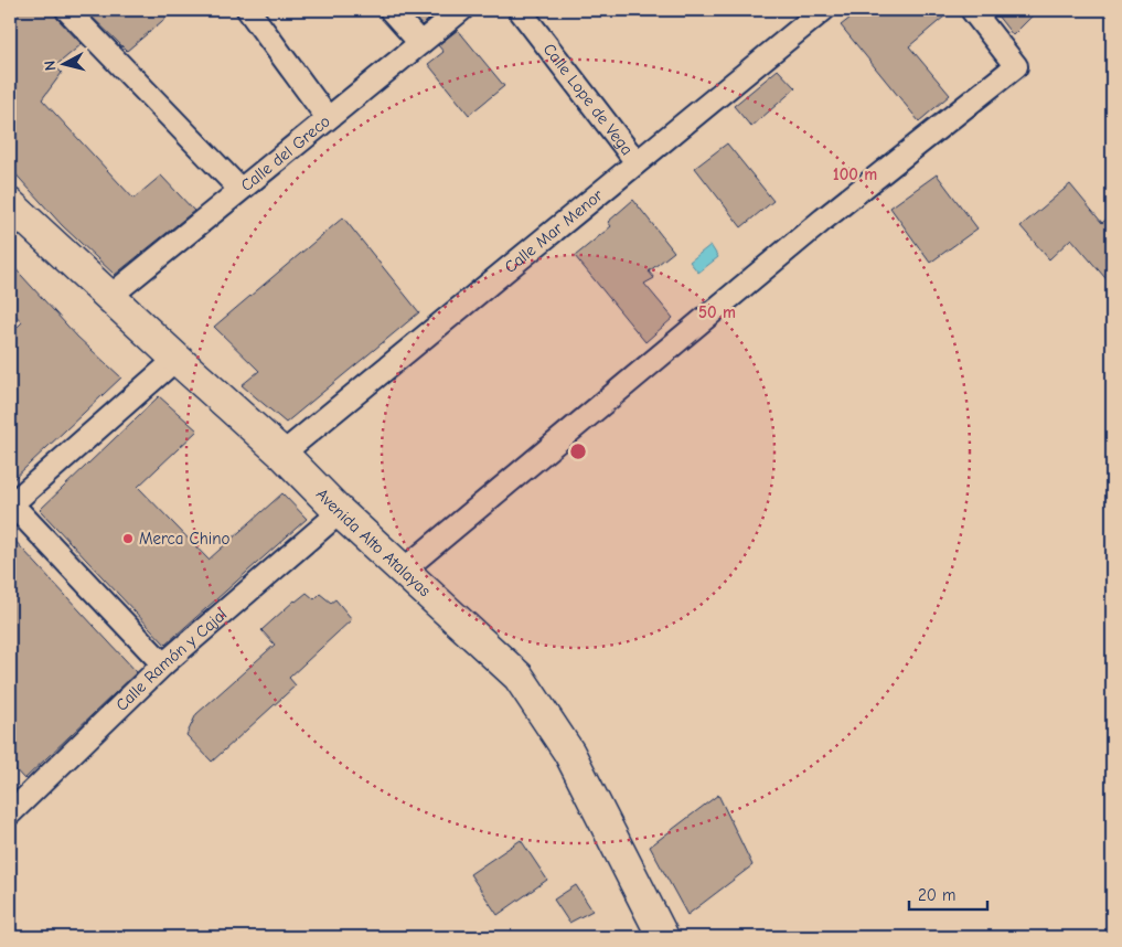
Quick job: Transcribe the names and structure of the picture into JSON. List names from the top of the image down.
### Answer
{
  "streets": {
    "main road": ["Avenida Alto Atalayas"],
    "street": [
      "Calle Lope de Vega",
      "Calle del Greco",
      "Calle Mar Menor",
      "Calle Ramón y Cajal"
    ]
  },
  "crossings": [
    ["Calle Lope de Vega", "Calle Mar Menor"],
    ["Calle del Greco", "Avenida Alto Atalayas"],
    ["Calle Mar Menor", "Avenida Alto Atalayas"],
    ["Avenida Alto Atalayas", "Calle Ramón y Cajal"]
  ],
  "places": ["Merca Chino"],
  "scale_bar": "20 m",
  "north": "left",
  "rings": ["100 m", "50 m"]
}
